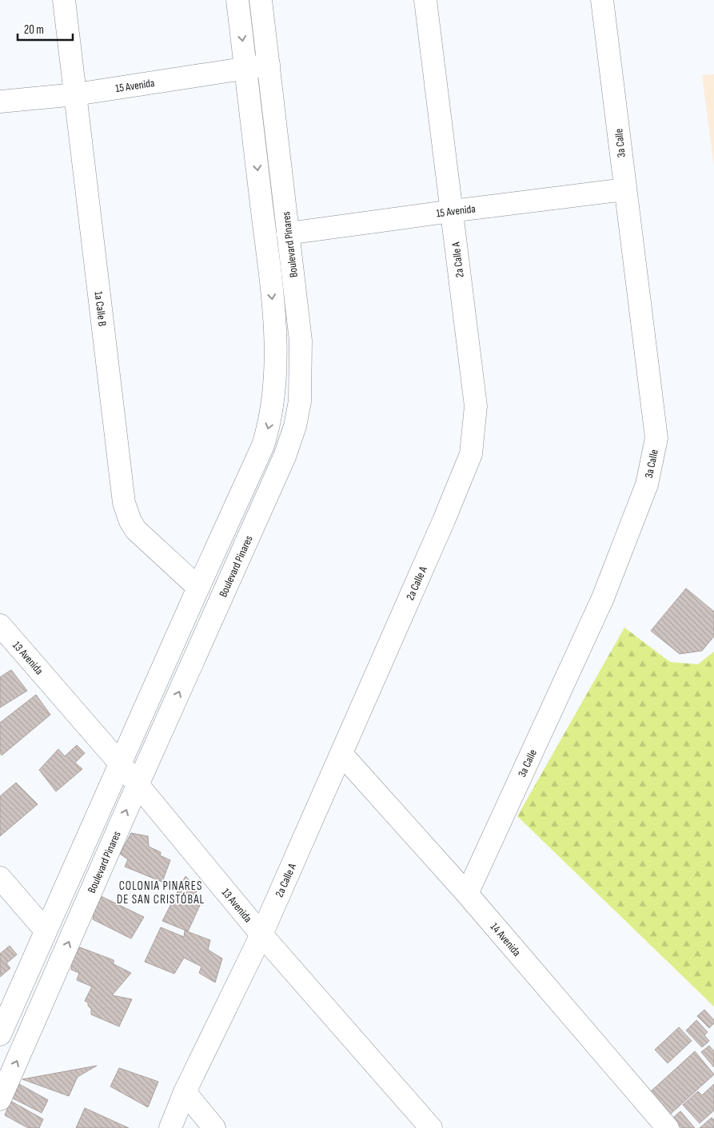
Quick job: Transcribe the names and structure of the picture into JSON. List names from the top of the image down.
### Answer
{
  "streets": {
    "street": [
      "15 Avenida",
      "3a Calle",
      "Boulevard Pinares",
      "2a Calle A",
      "1a Calle B",
      "13 Avenida",
      "14 Avenida"
    ]
  },
  "crossings": [
    ["15 Avenida", "3a Calle"],
    ["15 Avenida", "Boulevard Pinares"],
    ["15 Avenida", "2a Calle A"],
    ["15 Avenida", "1a Calle B"],
    ["3a Calle", "14 Avenida"],
    ["Boulevard Pinares", "1a Calle B"],
    ["Boulevard Pinares", "13 Avenida"],
    ["2a Calle A", "13 Avenida"],
    ["2a Calle A", "14 Avenida"]
  ],
  "districts": ["COLONIA PINARES DE SAN CRISTÓBAL"],
  "scale_bar": "20 m"
}
